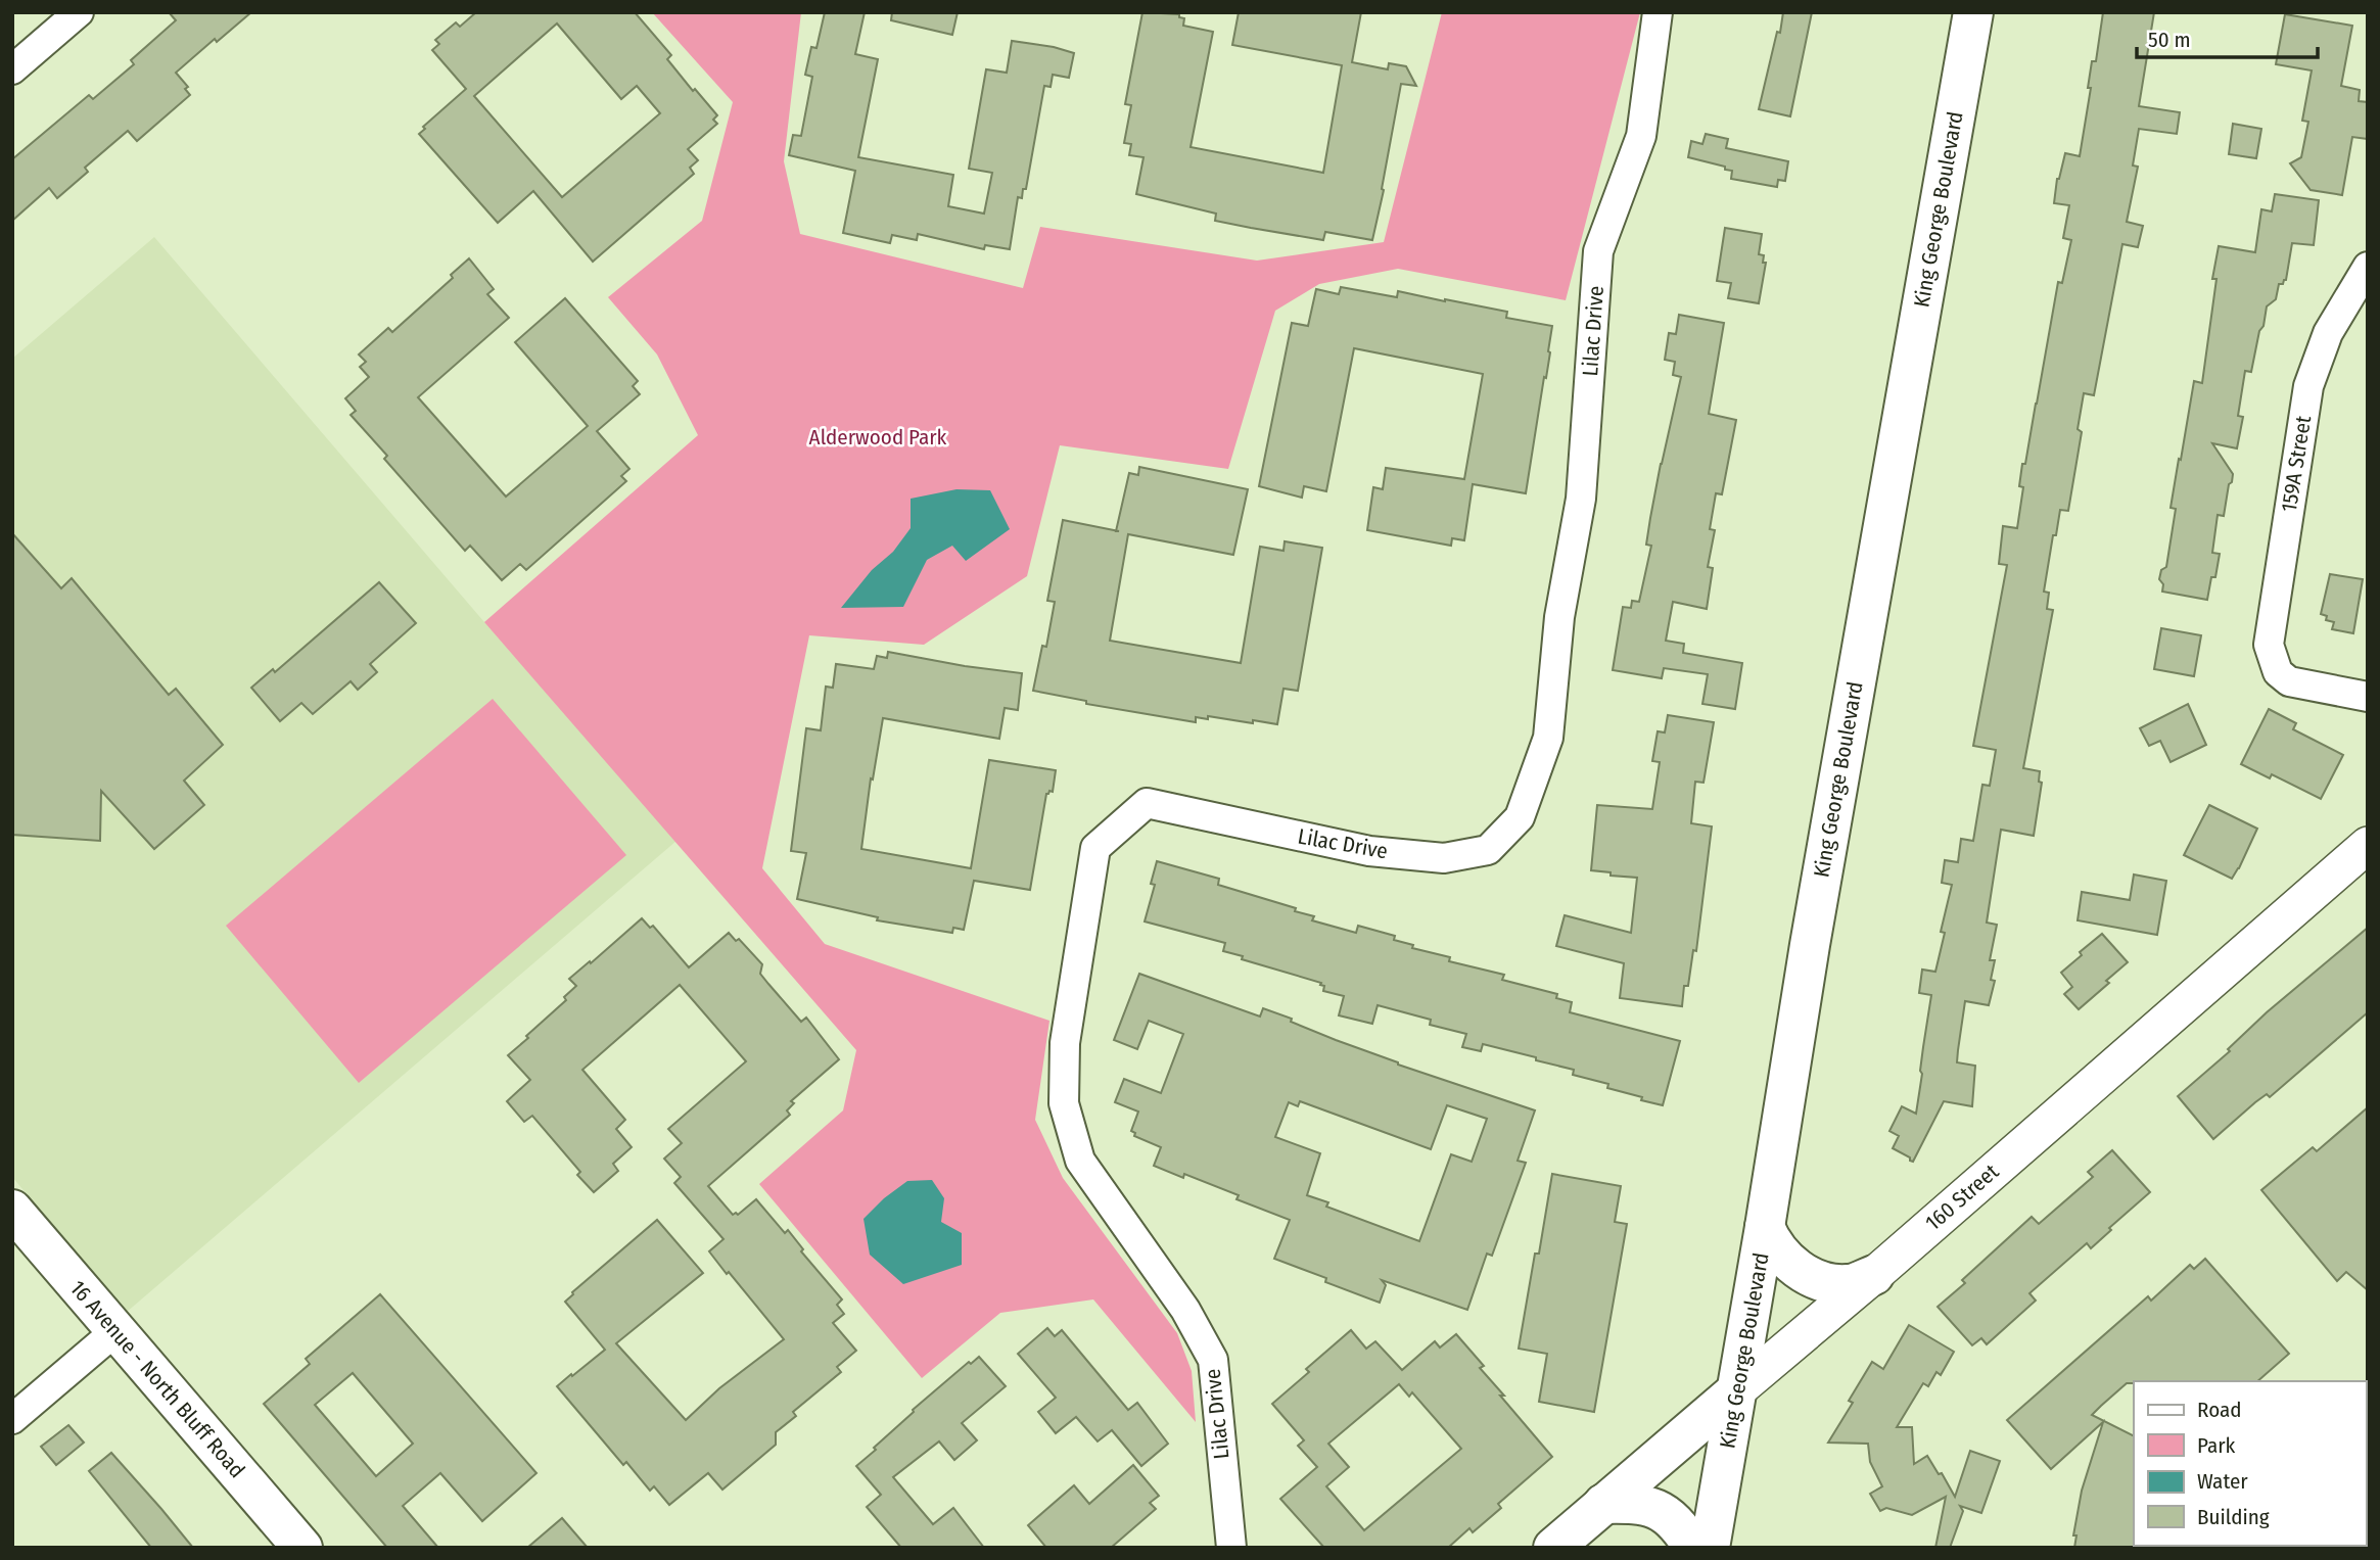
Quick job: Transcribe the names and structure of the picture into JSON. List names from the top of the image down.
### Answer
{
  "streets": {
    "main road": ["King George Boulevard", "160 Street", "16 Avenue - North Bluff Road"],
    "street": ["Lilac Drive", "159A Street"]
  },
  "crossings": [
    ["King George Boulevard", "160 Street"]
  ],
  "parks": ["Alderwood Park"],
  "legend": [
    "Road",
    "Park",
    "Water",
    "Building"
  ],
  "scale_bar": "50 m"
}
